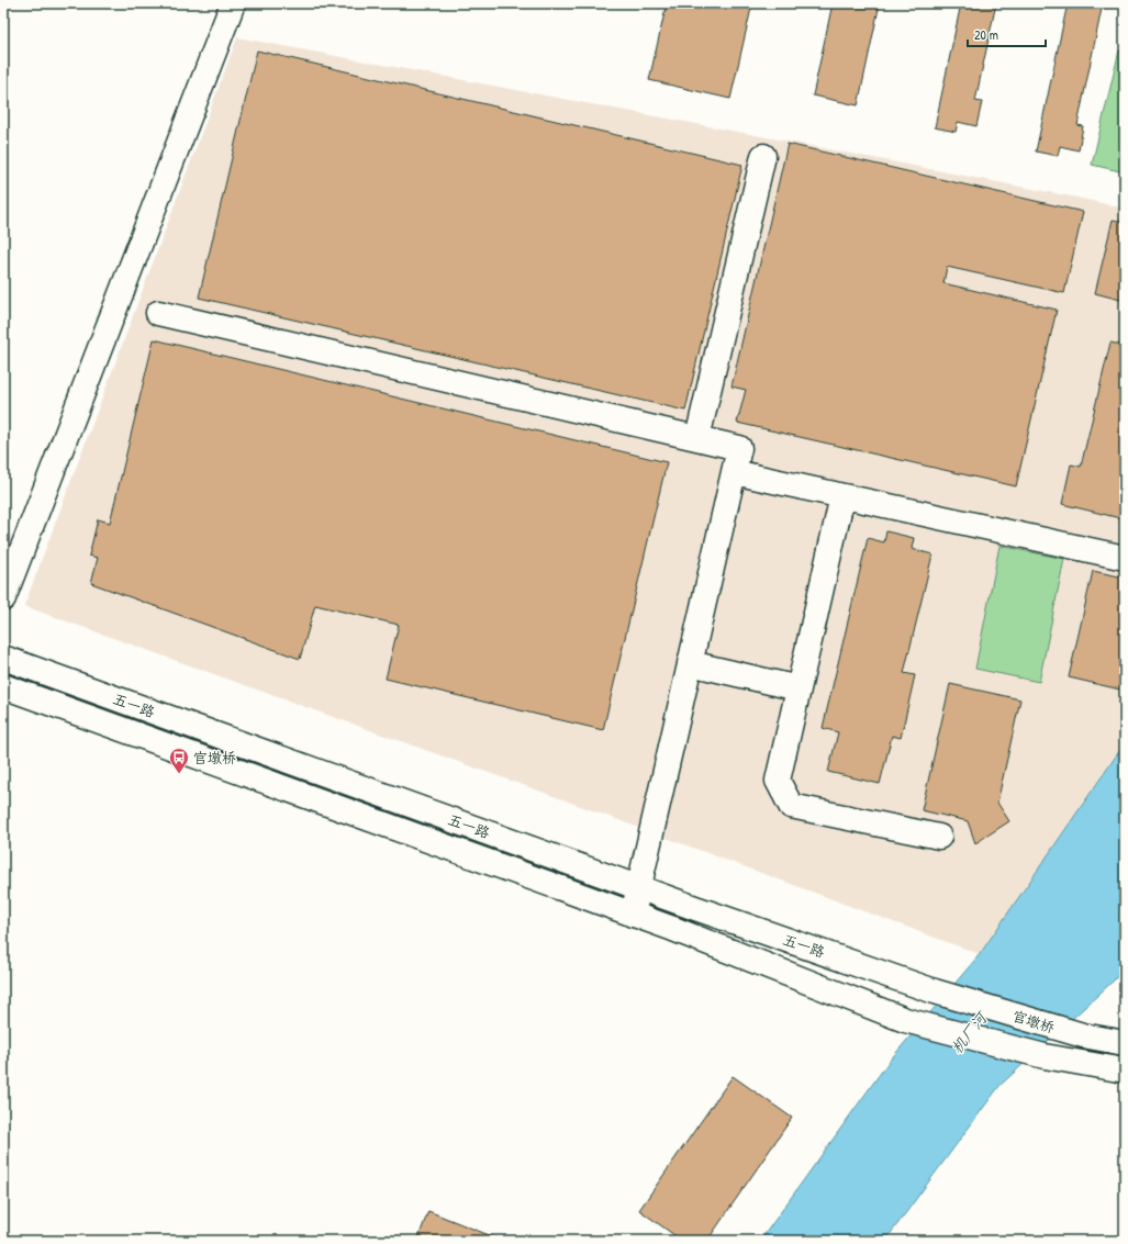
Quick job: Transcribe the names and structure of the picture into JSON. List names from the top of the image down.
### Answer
{
  "streets": {
    "main road": ["五一路", "官墩桥"]
  },
  "crossings": [
    ["五一路", "官墩桥"]
  ],
  "water": ["机厂河"],
  "places": {
    "bus stop": ["官墩桥"]
  },
  "scale_bar": "20 m"
}
